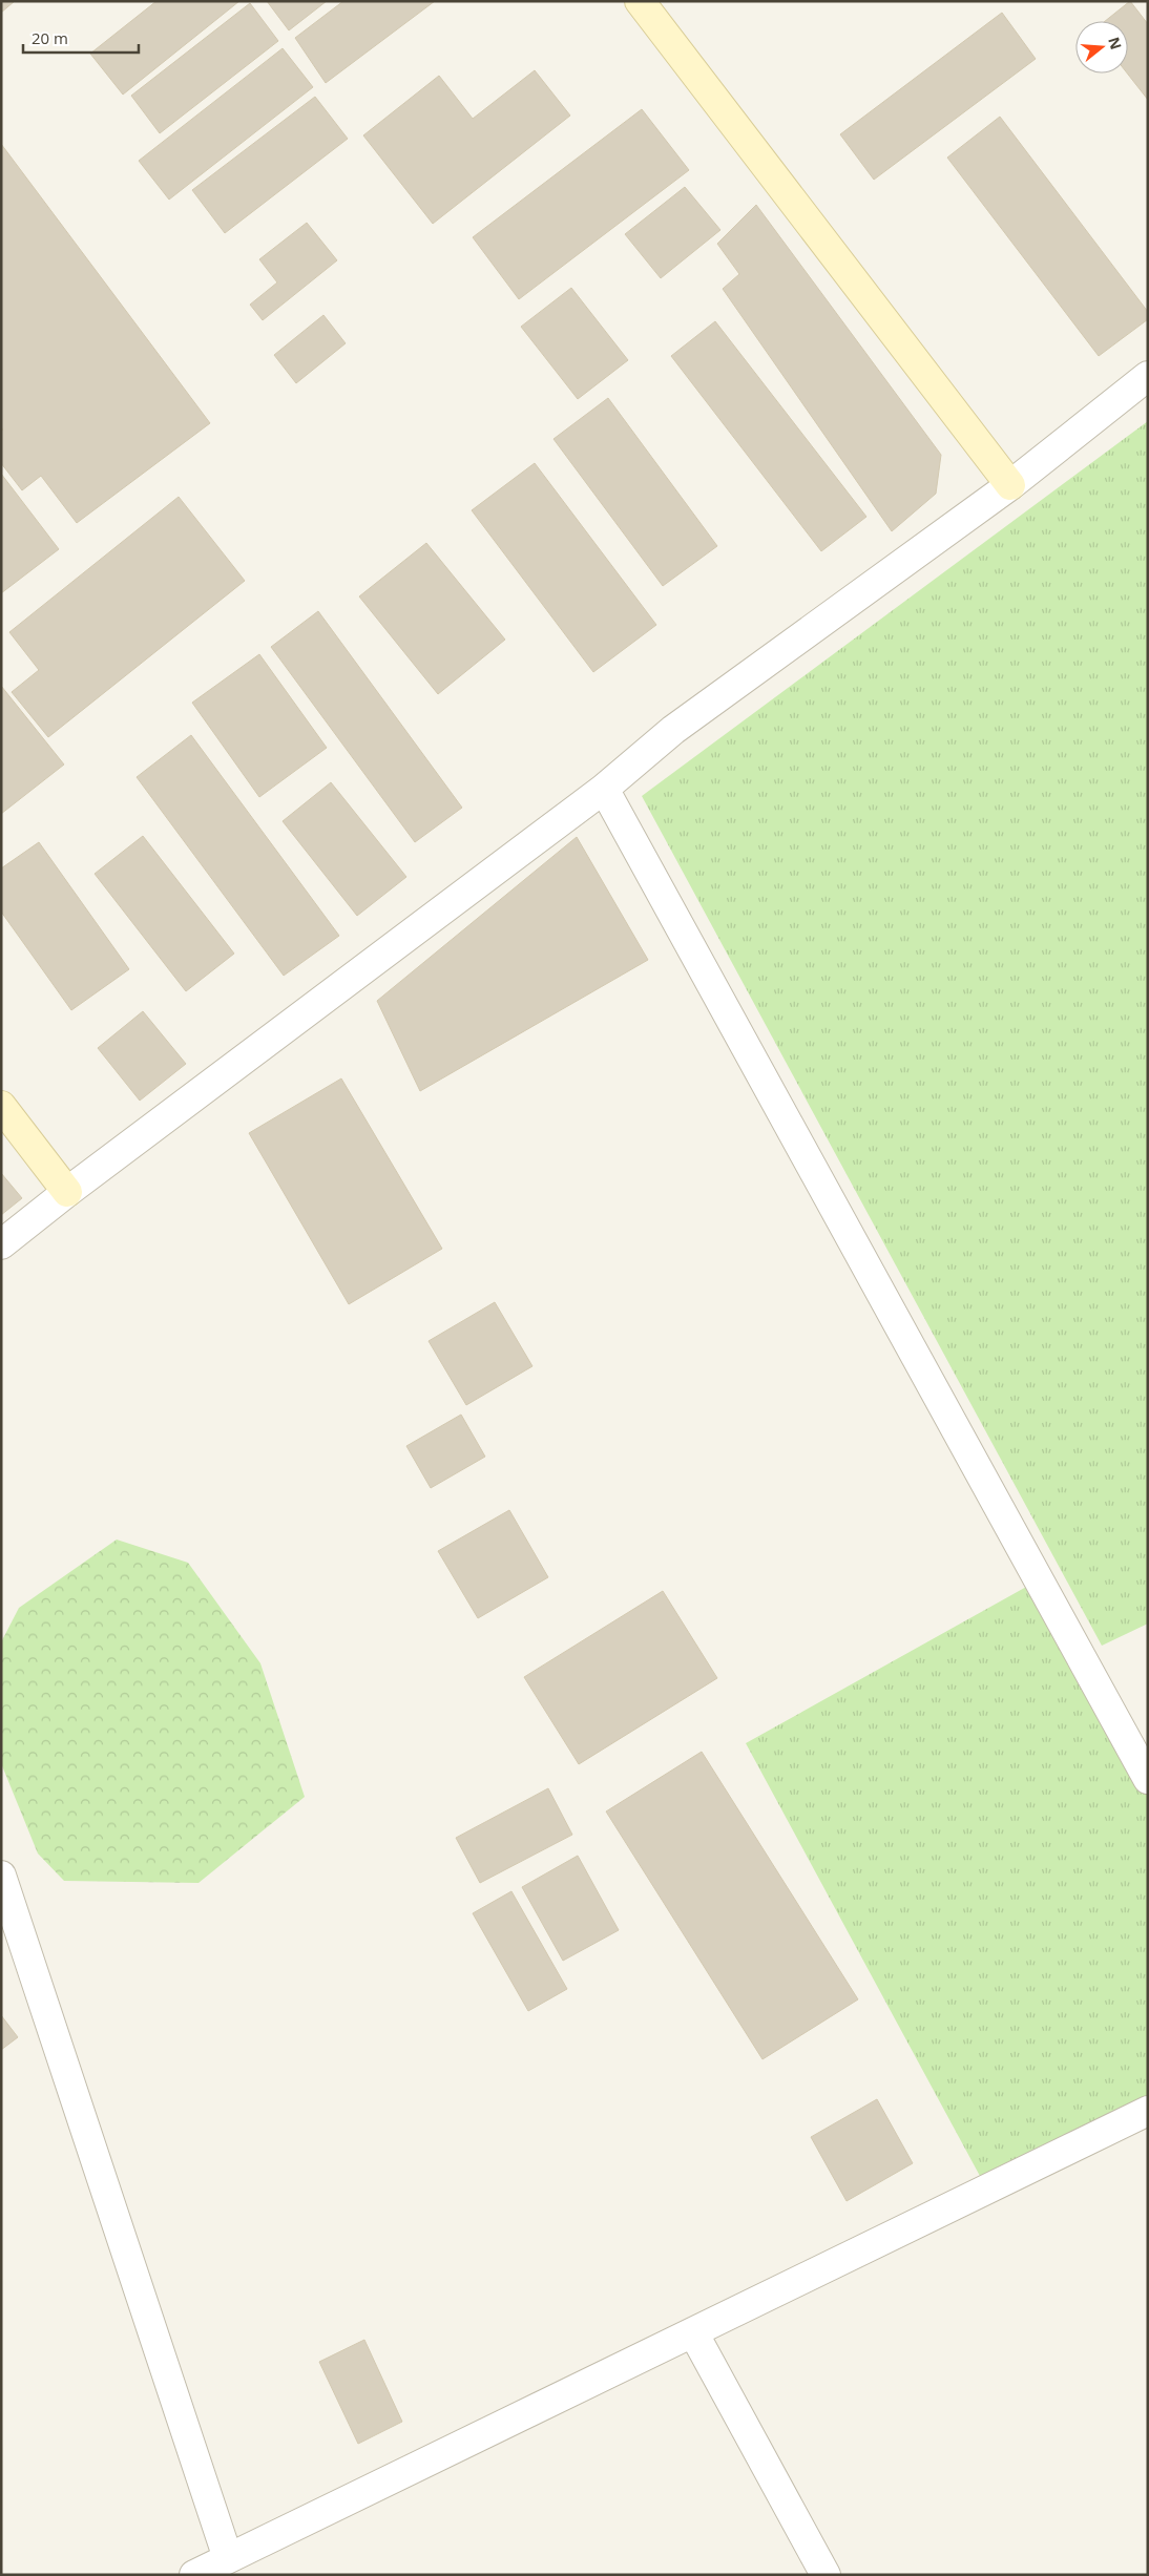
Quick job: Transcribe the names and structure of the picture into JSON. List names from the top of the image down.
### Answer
{
  "scale_bar": "20 m",
  "north": "right"
}
